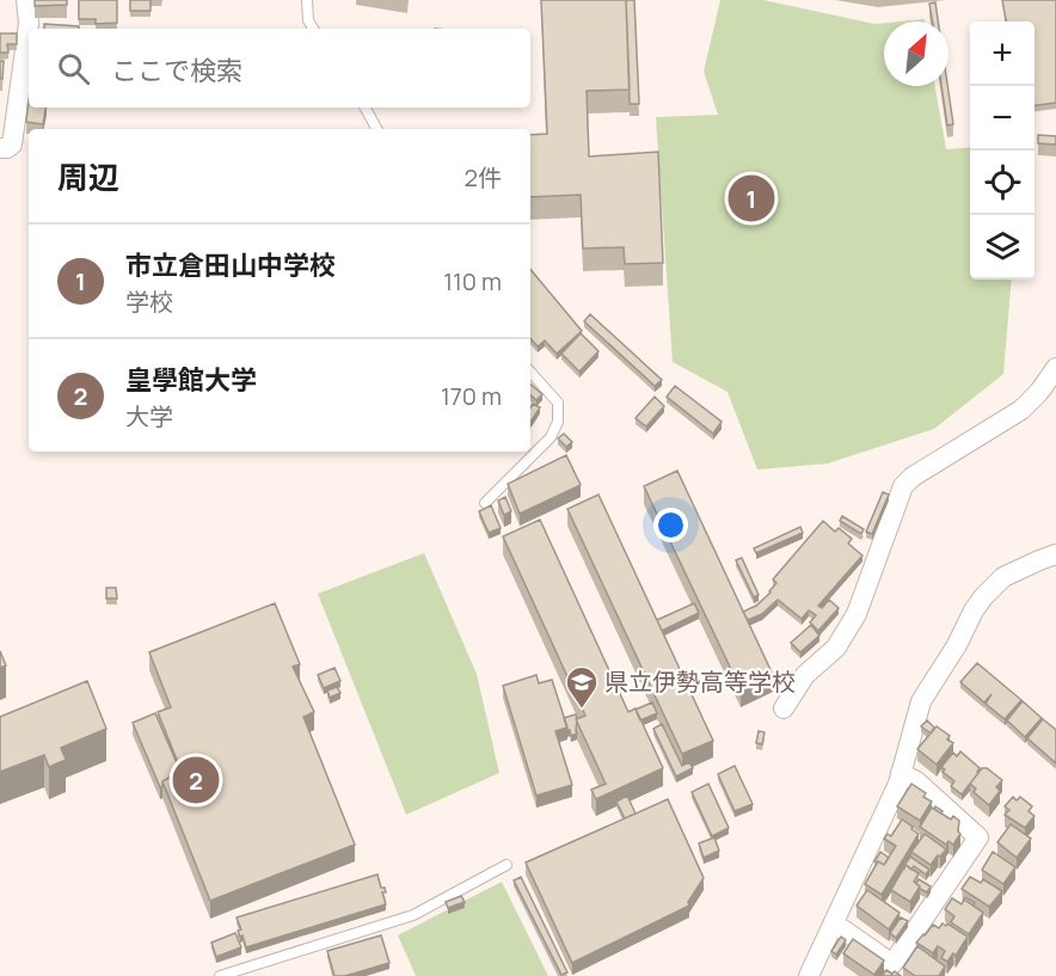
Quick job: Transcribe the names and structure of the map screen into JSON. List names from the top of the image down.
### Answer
{
  "places": {
    "school or university": ["県立伊勢高等学校"]
  },
  "north": "top right",
  "page": {
    "map_buttons": ["+", "−"],
    "search": "ここで検索",
    "heading": ["周辺", "2件"],
    "pins": ["1", "2"],
    "list": [
      {
        "mark": "1",
        "name": "市立倉田山中学校",
        "note": "学校",
        "value": "110 m"
      },
      {
        "mark": "2",
        "name": "皇學館大学",
        "note": "大学",
        "value": "170 m"
      }
    ]
  }
}
